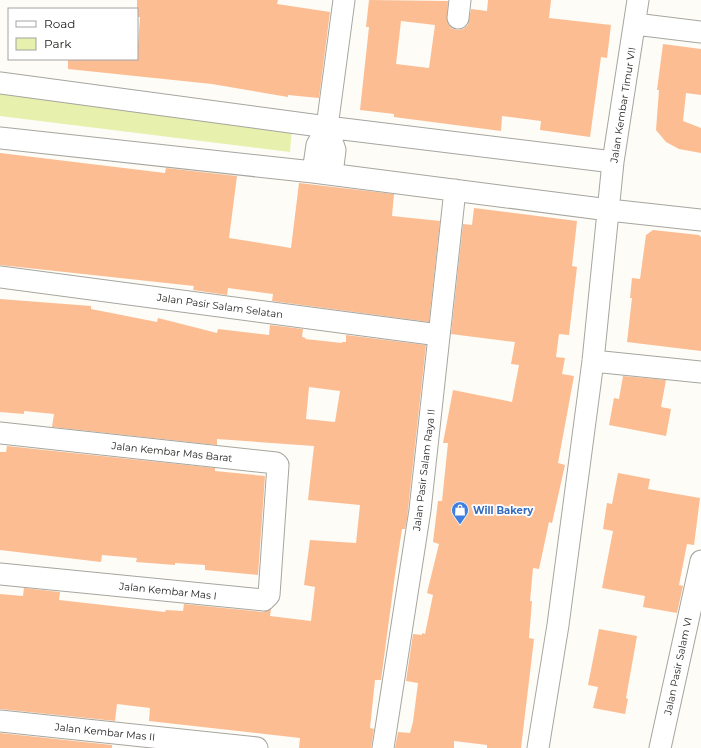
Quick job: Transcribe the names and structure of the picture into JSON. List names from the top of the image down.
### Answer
{
  "streets": {
    "street": [
      "Jalan Kembar Timur VII",
      "Jalan Pasir Salam Selatan",
      "Jalan Kembar Mas Barat",
      "Jalan Pasir Salam Raya II",
      "Jalan Kembar Mas I",
      "Jalan Pasir Salam VI",
      "Jalan Kembar Mas II"
    ]
  },
  "crossings": [
    ["Jalan Pasir Salam Selatan", "Jalan Pasir Salam Raya II"],
    ["Jalan Kembar Mas Barat", "Jalan Kembar Mas I"]
  ],
  "places": {
    "shop": ["Will Bakery"]
  },
  "legend": ["Road", "Park"]
}
